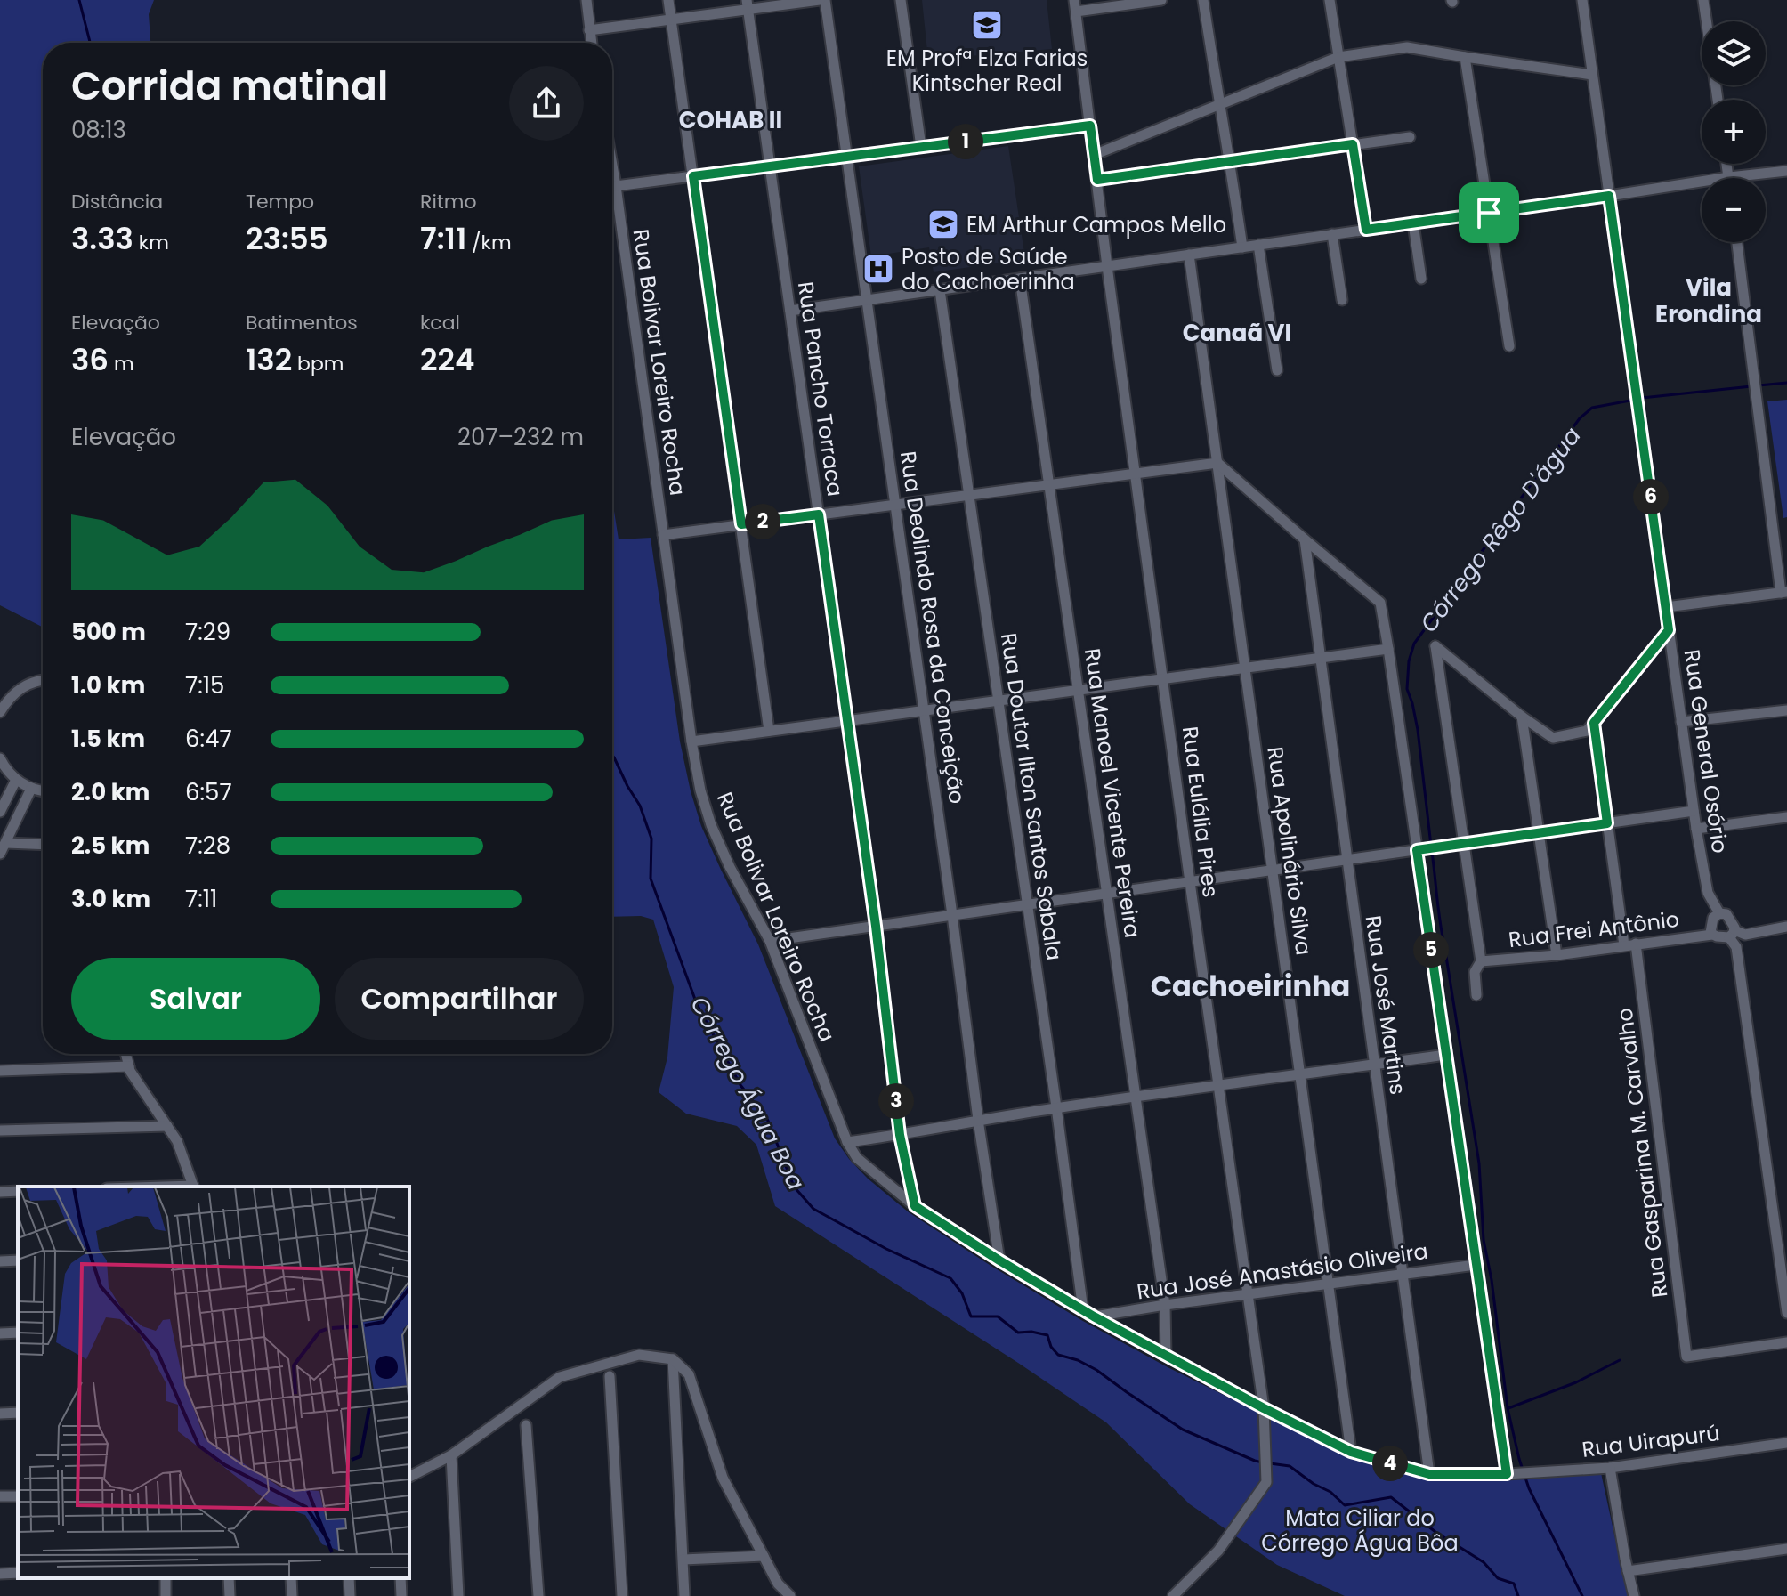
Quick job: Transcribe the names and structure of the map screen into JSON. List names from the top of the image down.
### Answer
{
  "streets": {
    "street": [
      "Rua Bolivar Loreiro Rocha",
      "Rua Pancho Torraca",
      "Rua Deolindo Rosa da Conceição",
      "Rua General Osório",
      "Rua Manoel Vicente Pereira",
      "Rua Doutor Ilton Santos Sabala",
      "Rua Eulália Pires",
      "Rua Apolinário Silva",
      "Rua Frei Antônio",
      "Rua José Martins",
      "Rua Gasparina M. Carvalho",
      "Rua José Anastásio Oliveira",
      "Rua Uirapurú"
    ]
  },
  "crossings": [
    ["Rua Bolivar Loreiro Rocha", "Rua Pancho Torraca"],
    ["Rua Bolivar Loreiro Rocha", "Rua Deolindo Rosa da Conceição"],
    ["Rua Bolivar Loreiro Rocha", "Rua Manoel Vicente Pereira"],
    ["Rua Bolivar Loreiro Rocha", "Rua Doutor Ilton Santos Sabala"],
    ["Rua Bolivar Loreiro Rocha", "Rua Eulália Pires"],
    ["Rua Bolivar Loreiro Rocha", "Rua Apolinário Silva"],
    ["Rua Bolivar Loreiro Rocha", "Rua José Martins"],
    ["Rua Bolivar Loreiro Rocha", "Rua José Anastásio Oliveira"],
    ["Rua Bolivar Loreiro Rocha", "Rua Uirapurú"],
    ["Rua General Osório", "Rua Frei Antônio"],
    ["Rua Manoel Vicente Pereira", "Rua José Anastásio Oliveira"],
    ["Rua Eulália Pires", "Rua José Anastásio Oliveira"],
    ["Rua Apolinário Silva", "Rua José Anastásio Oliveira"],
    ["Rua Frei Antônio", "Rua Gasparina M. Carvalho"],
    ["Rua José Martins", "Rua José Anastásio Oliveira"]
  ],
  "districts": [
    "COHAB II",
    "Vila Erondina",
    "Canaã VI",
    "Cachoeirinha"
  ],
  "water": ["Córrego Rêgo D'água", "Córrego Água Boa"],
  "parks": ["Mata Ciliar do Córrego Água Bôa"],
  "places": {
    "school or university": ["EM Profª Elza Farias Kintscher Real", "EM Arthur Campos Mello"],
    "hospital": ["Posto de Saúde do Cachoerinha"]
  },
  "page": {
    "map_buttons": ["+", "−"],
    "heading": ["Corrida matinal", "08:13"],
    "pins": [
      "1",
      "6",
      "2",
      "5",
      "3",
      "4"
    ],
    "stats": [
      ["Distância", "3.33 km"],
      ["Tempo", "23:55"],
      ["Ritmo", "7:11 /km"],
      ["Elevação", "36 m"],
      ["Batimentos", "132 bpm"],
      ["kcal", "224"]
    ],
    "chart": ["Elevação", "207–232 m"],
    "list": [
      {
        "name": "500 m",
        "note": "7:29"
      },
      {
        "name": "1.0 km",
        "note": "7:15"
      },
      {
        "name": "1.5 km",
        "note": "6:47"
      },
      {
        "name": "2.0 km",
        "note": "6:57"
      },
      {
        "name": "2.5 km",
        "note": "7:28"
      },
      {
        "name": "3.0 km",
        "note": "7:11"
      }
    ],
    "buttons": ["Salvar", "Compartilhar"]
  }
}
